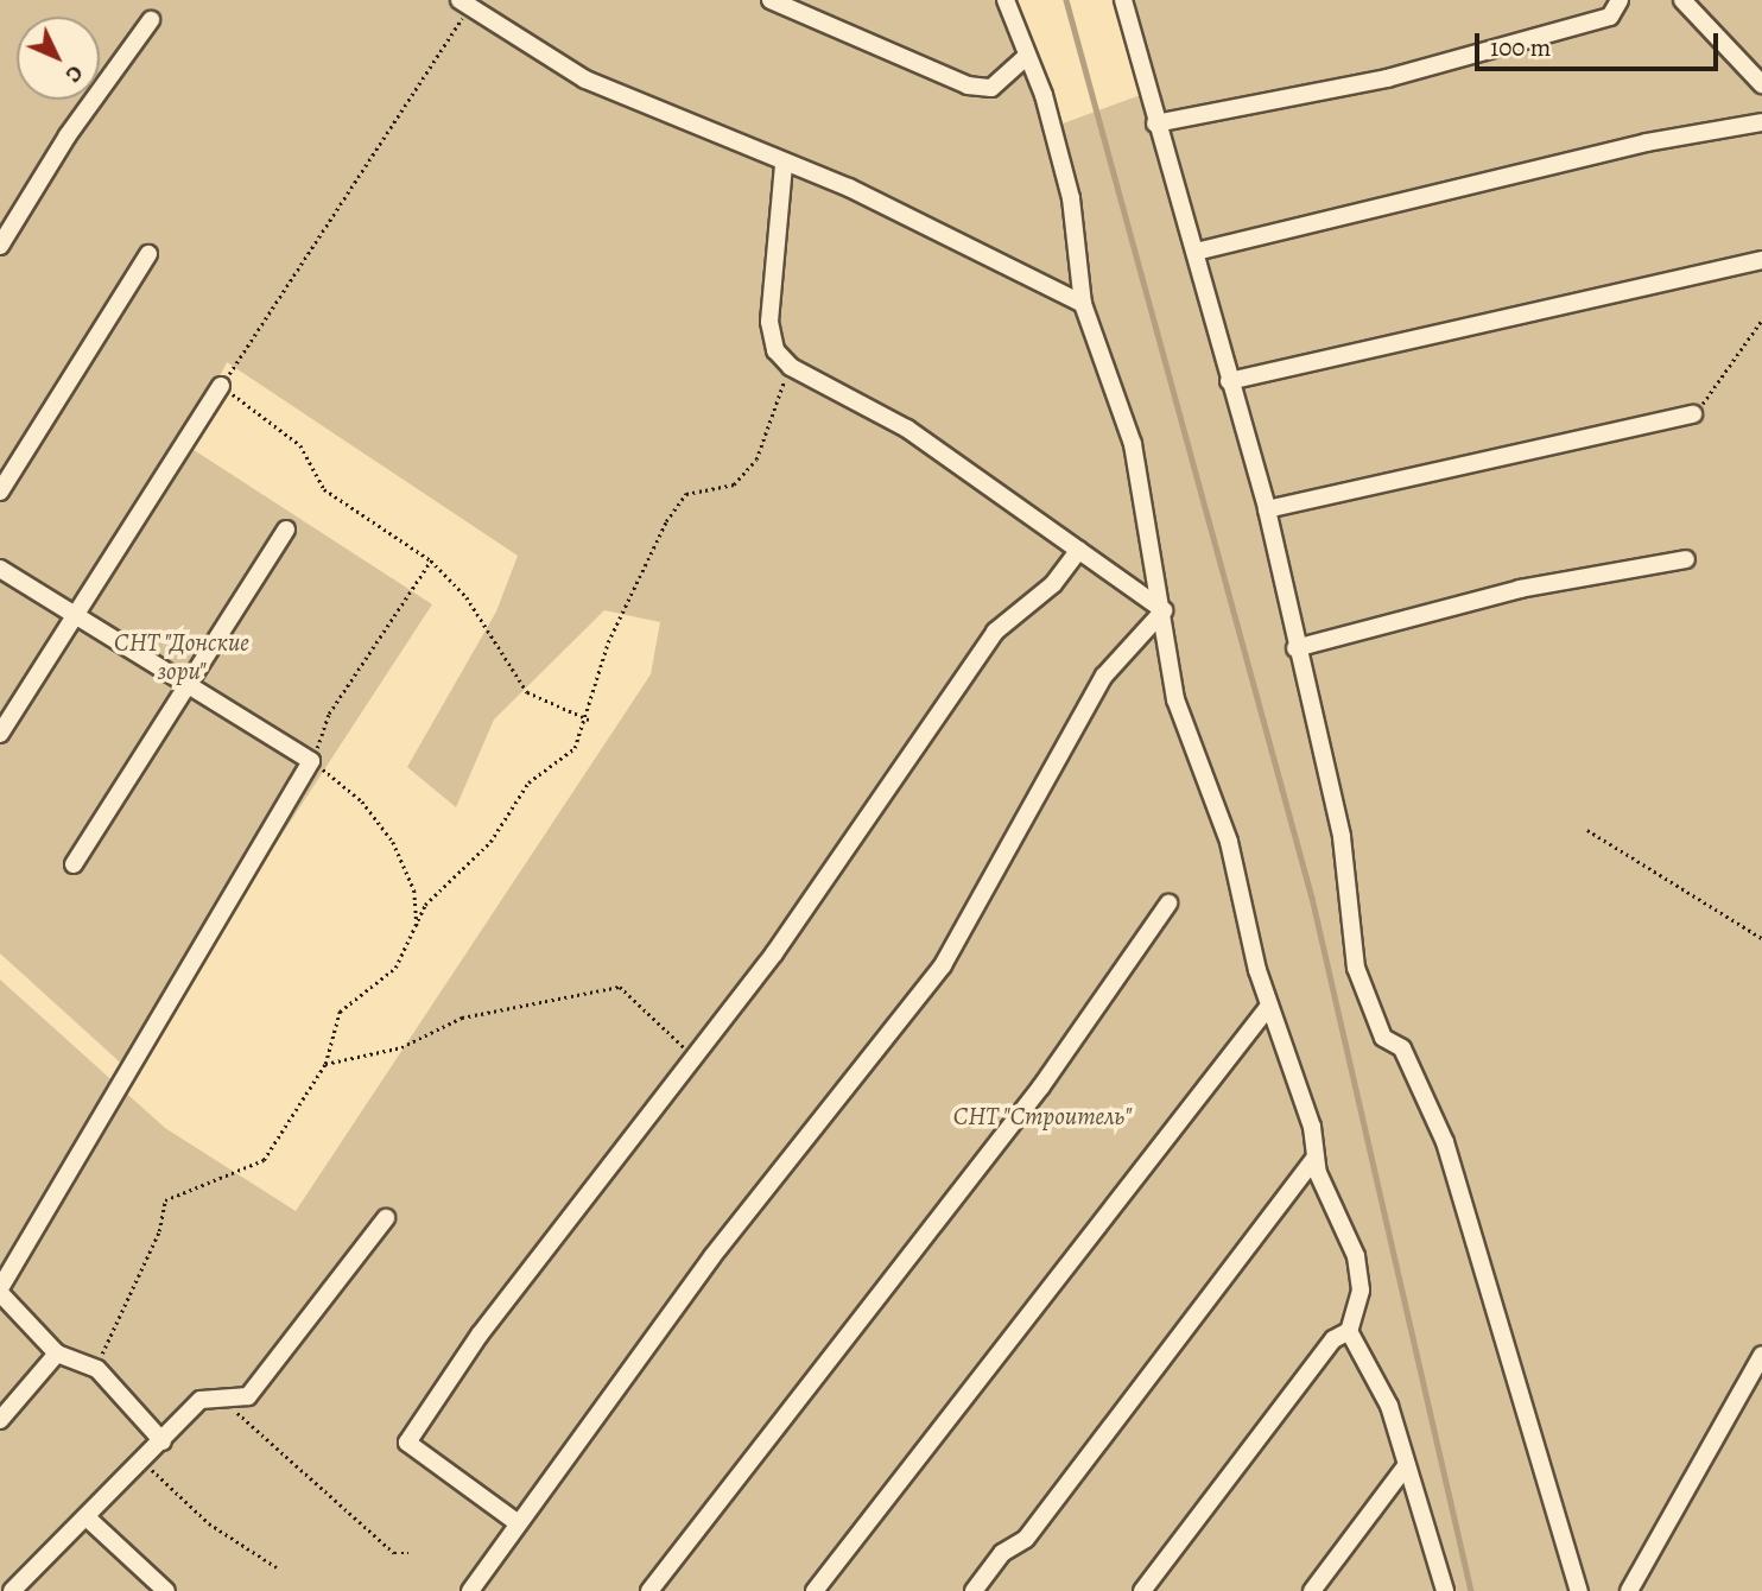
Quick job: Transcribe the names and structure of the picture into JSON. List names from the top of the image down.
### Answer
{
  "parks": ["СНТ \"Донские зори\"", "СНТ \"Строитель\""],
  "scale_bar": "100 m",
  "north": "bottom right"
}
